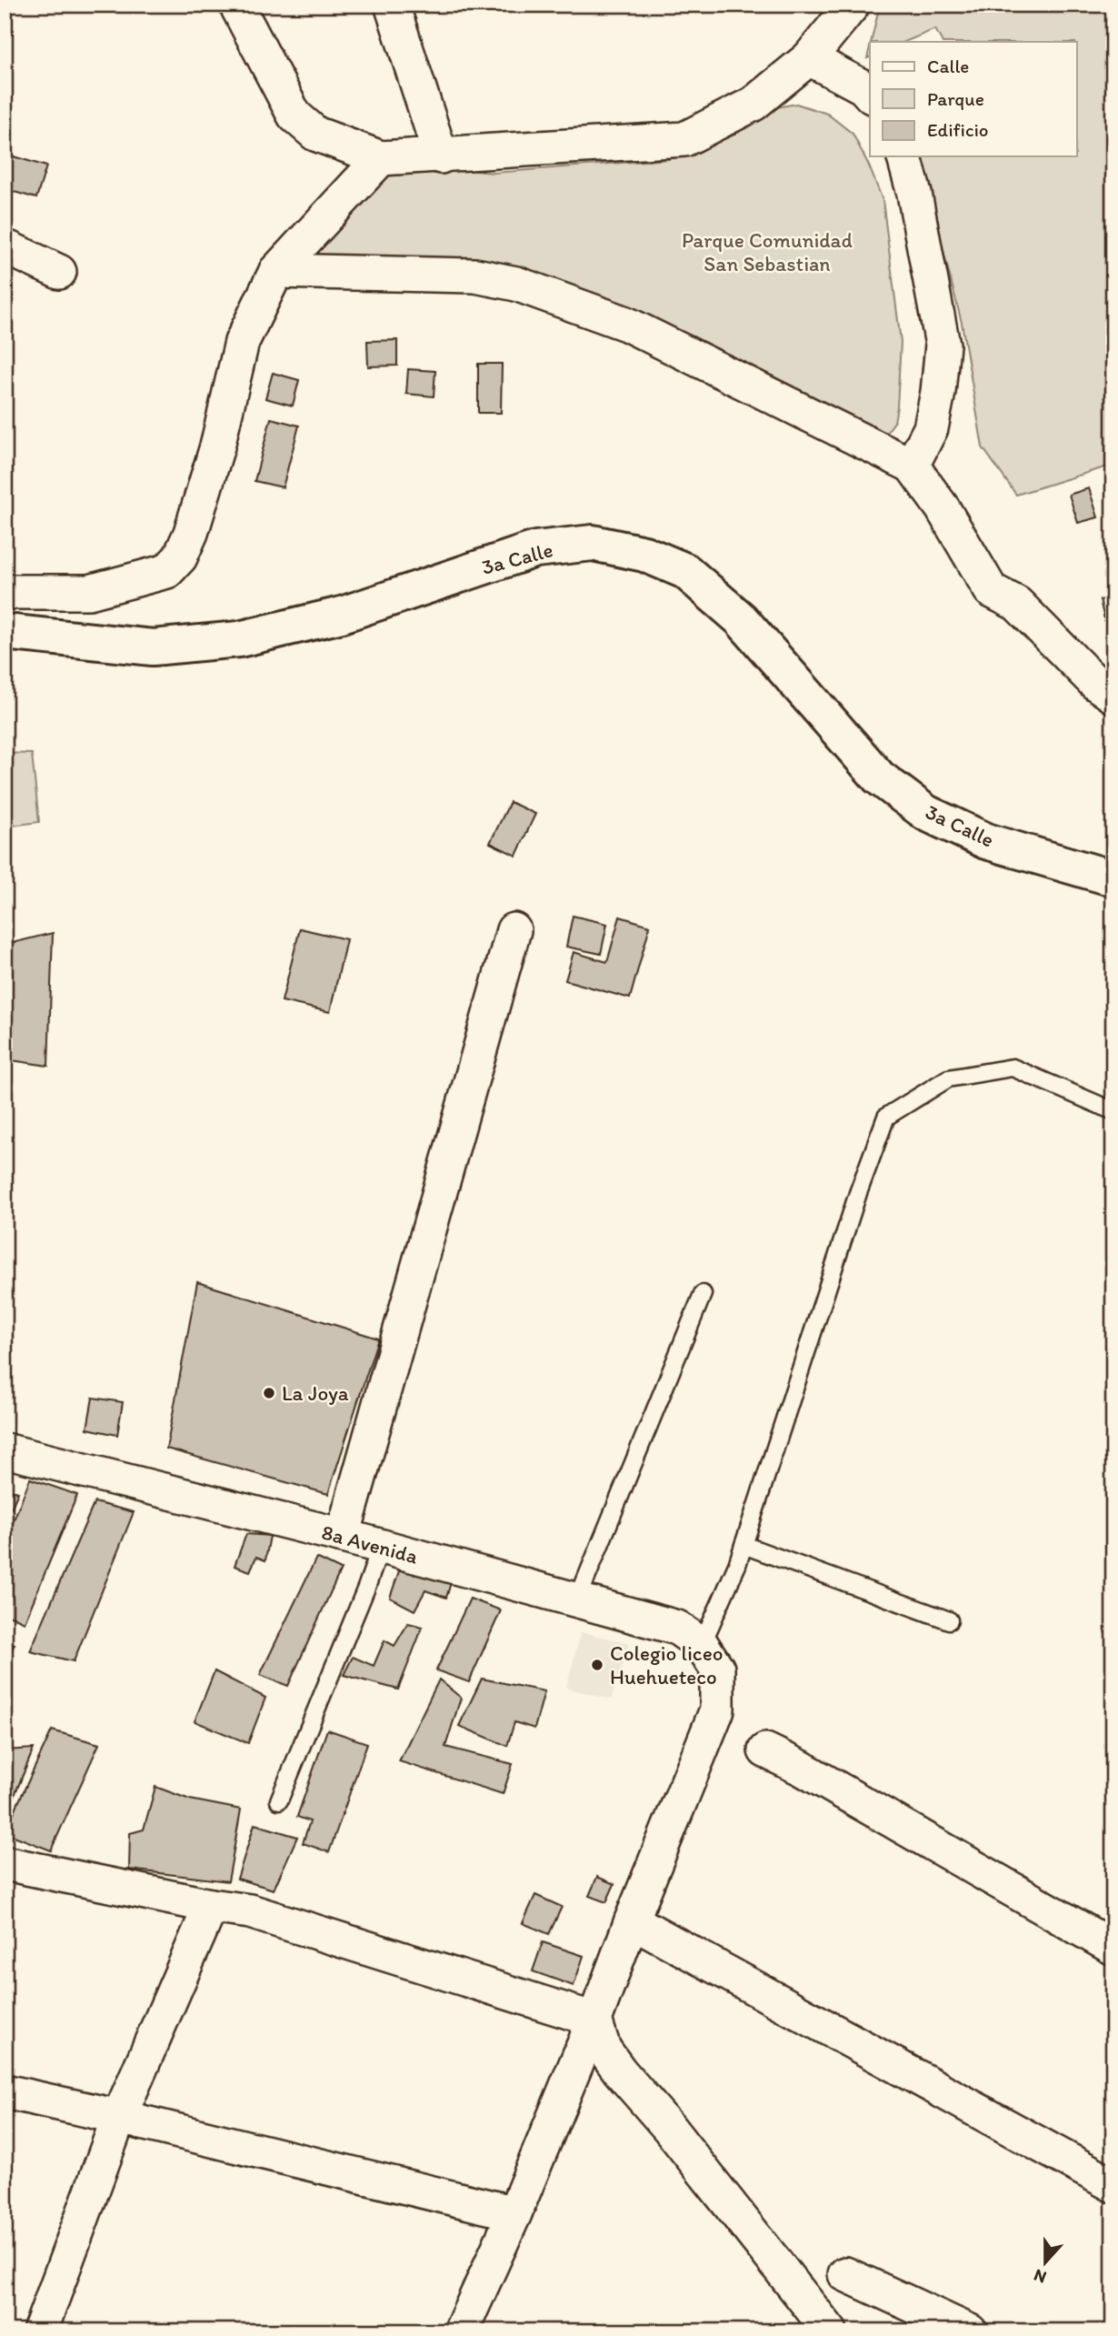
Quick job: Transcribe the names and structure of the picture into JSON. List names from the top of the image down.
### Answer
{
  "streets": {
    "street": ["3a Calle", "8a Avenida"]
  },
  "parks": ["Parque Comunidad San Sebastian"],
  "places": ["La Joya", "Colegio liceo Huehueteco"],
  "legend": ["Calle", "Parque", "Edificio"],
  "north": "bottom"
}
